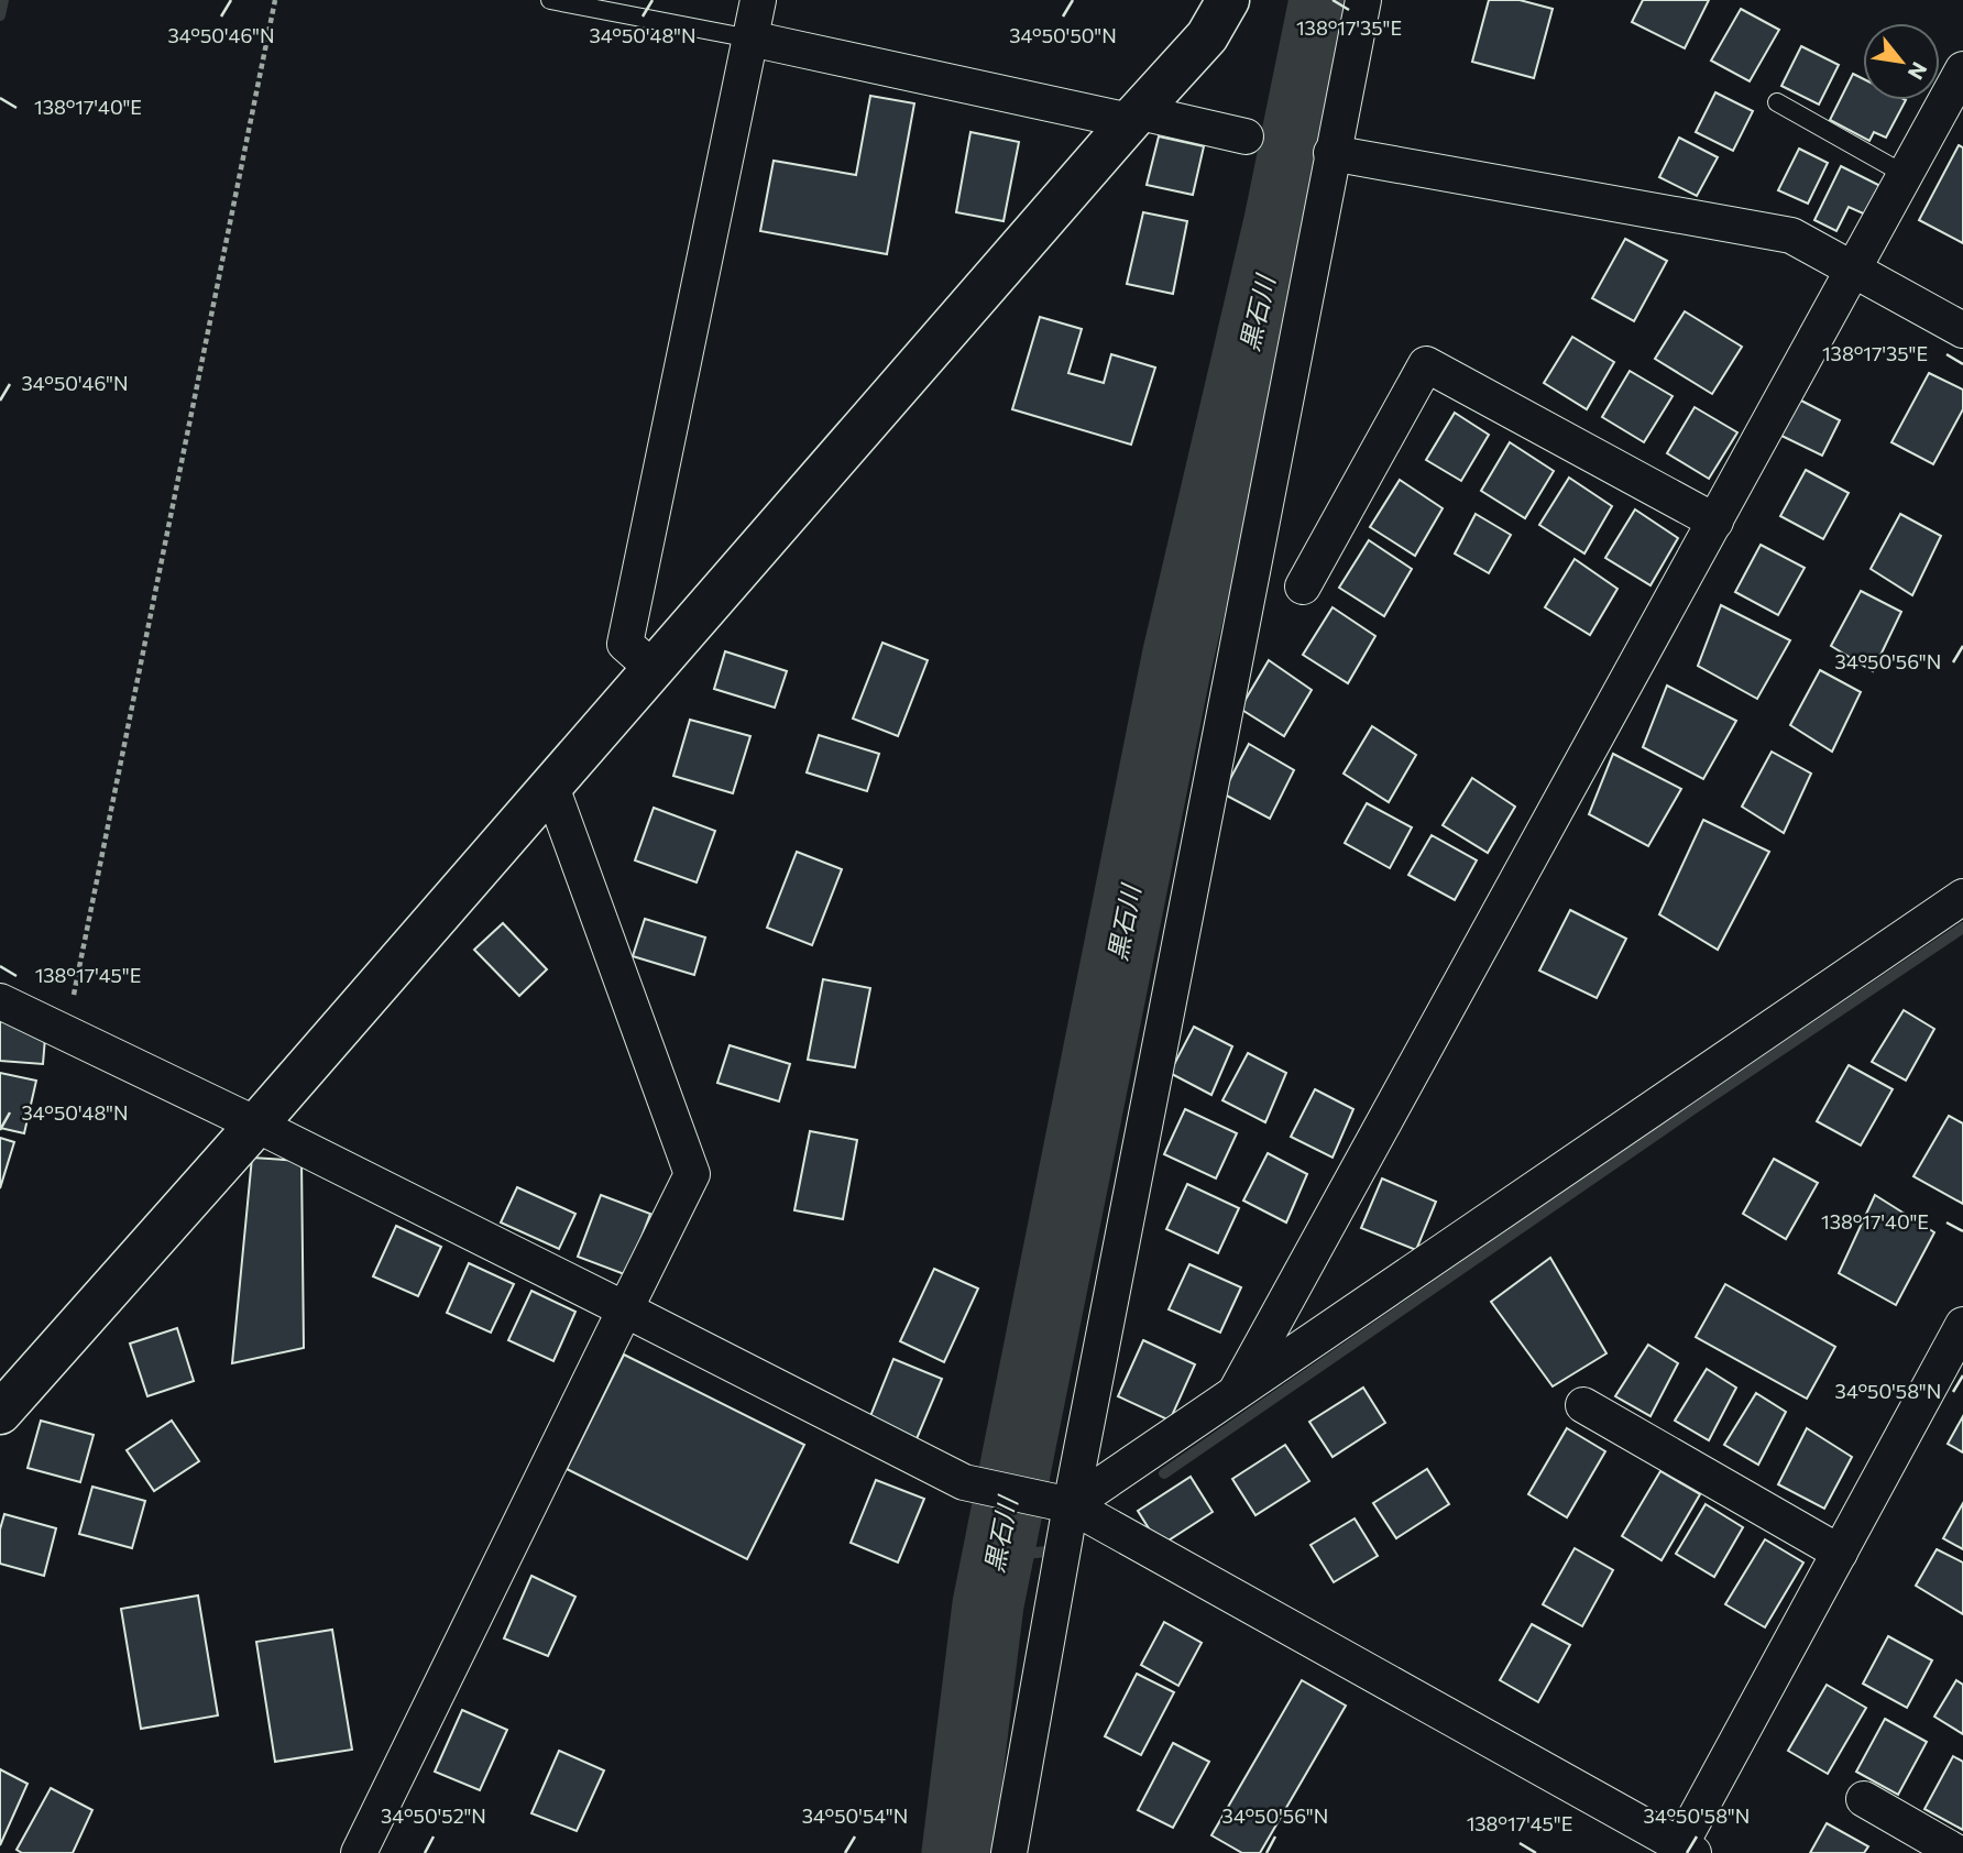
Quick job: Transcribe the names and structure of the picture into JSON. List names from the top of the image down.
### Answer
{
  "water": ["黒石川"],
  "north": "bottom right",
  "coordinates": [
    "138°17'35\"E",
    "34°50'46\"N",
    "34°50'48\"N",
    "34°50'50\"N",
    "138°17'40\"E",
    "34°50'56\"N",
    "138°17'45\"E",
    "34°50'58\"N",
    "34°50'52\"N",
    "34°50'54\"N"
  ]
}
